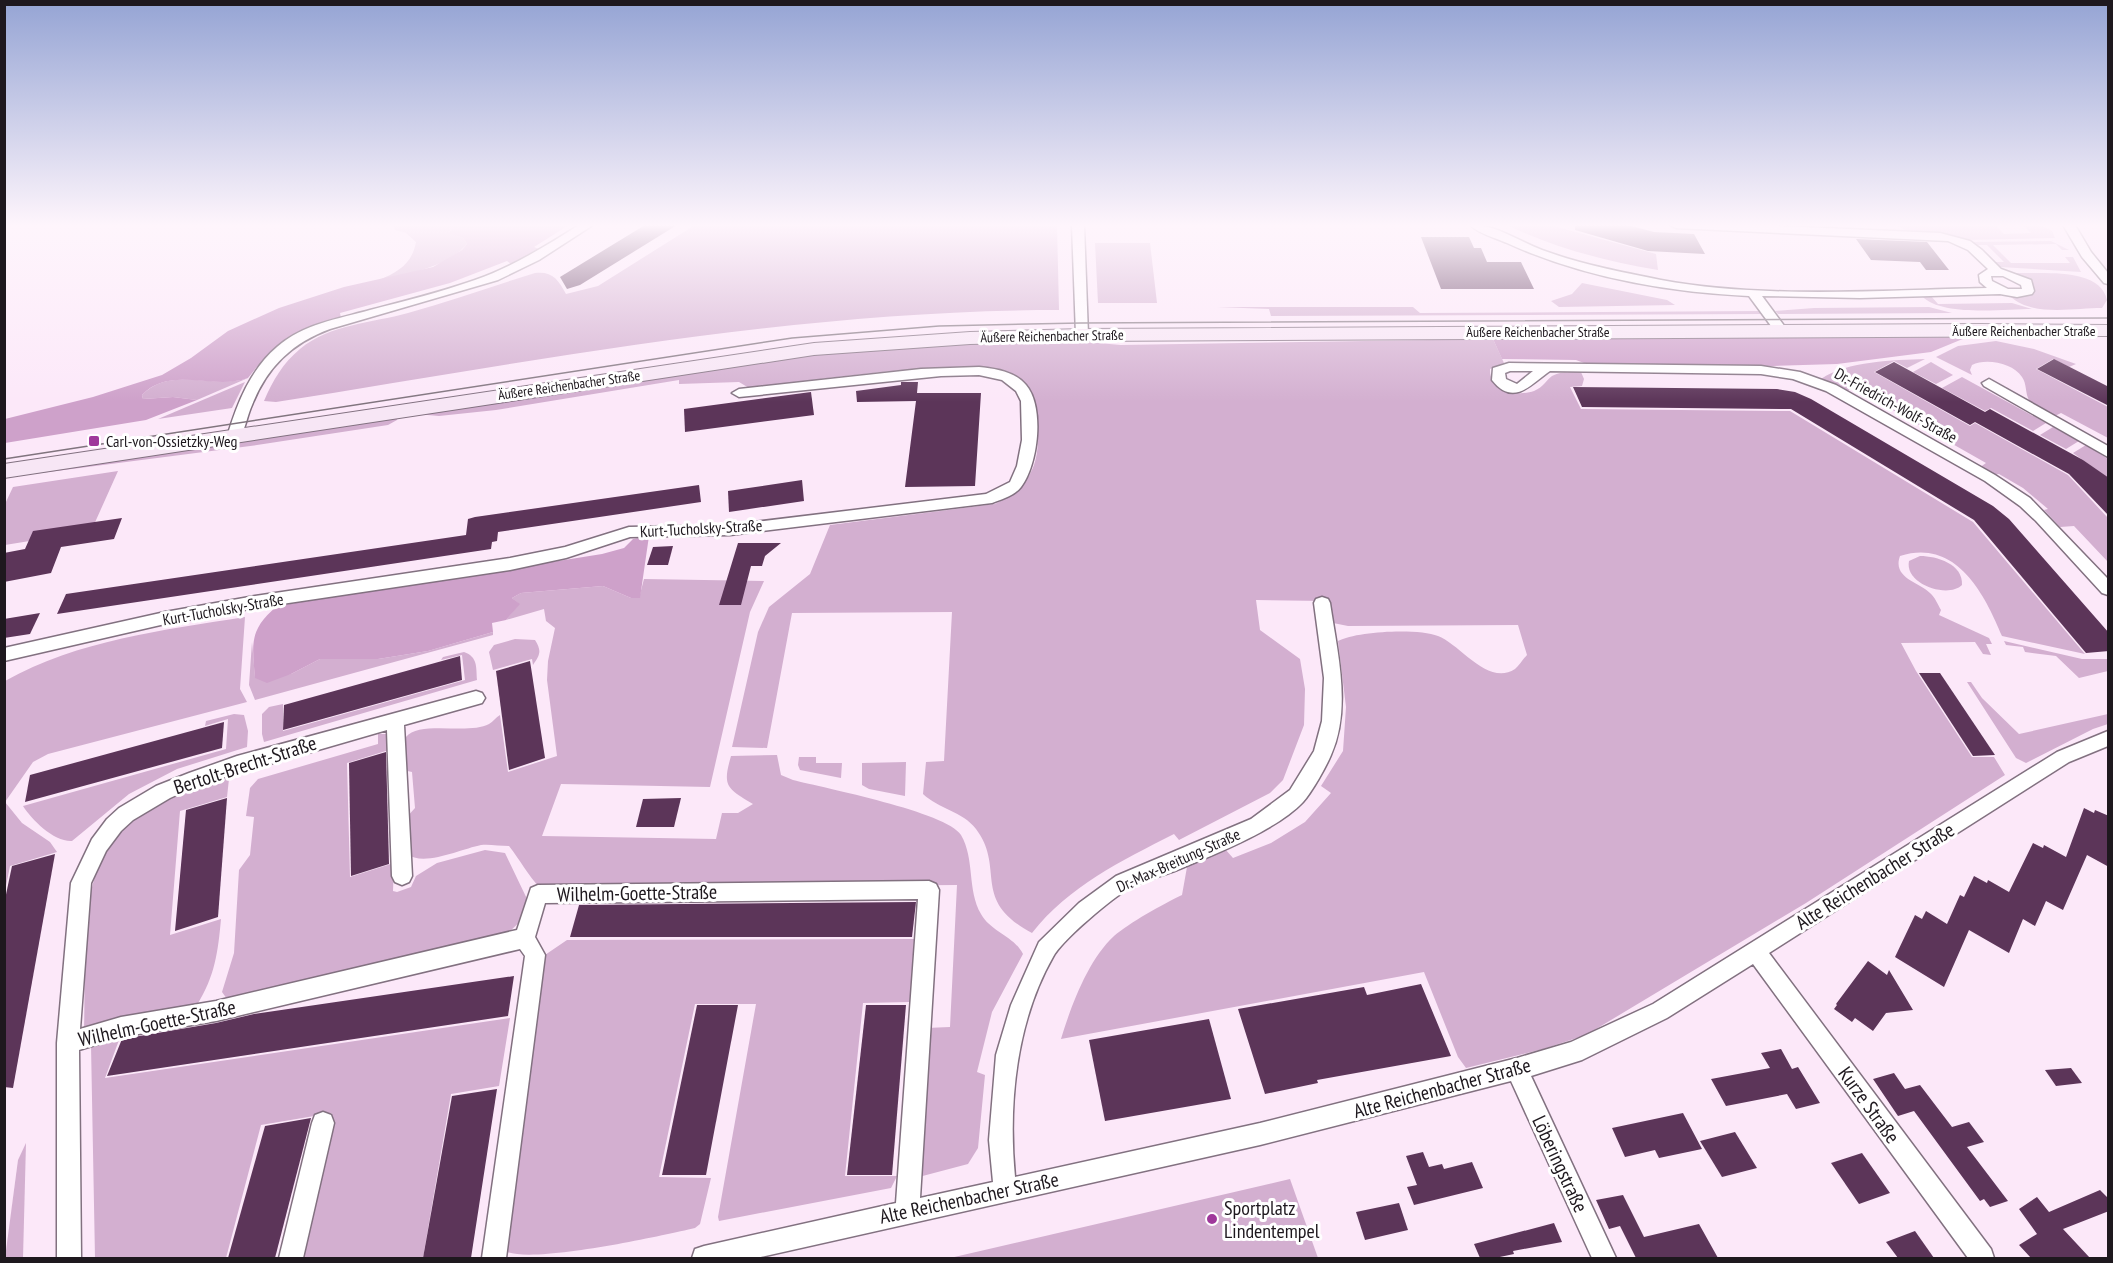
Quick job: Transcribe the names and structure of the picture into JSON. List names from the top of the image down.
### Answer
{
  "streets": {
    "street": [
      "Äußere Reichenbacher Straße",
      "Dr.-Friedrich-Wolf-Straße",
      "Kurt-Tucholsky-Straße",
      "Bertolt-Brecht-Straße",
      "Dr.-Max-Breitung-Straße",
      "Alte Reichenbacher Straße",
      "Wilhelm-Goette-Straße",
      "Kurze Straße",
      "Löberingstraße"
    ]
  },
  "crossings": [
    ["Bertolt-Brecht-Straße", "Wilhelm-Goette-Straße"],
    ["Dr.-Max-Breitung-Straße", "Alte Reichenbacher Straße"],
    ["Alte Reichenbacher Straße", "Wilhelm-Goette-Straße"],
    ["Alte Reichenbacher Straße", "Kurze Straße"],
    ["Alte Reichenbacher Straße", "Löberingstraße"]
  ],
  "places": {
    "transit": ["Carl-von-Ossietzky-Weg"],
    "other": ["Sportplatz Lindentempel"]
  }
}
